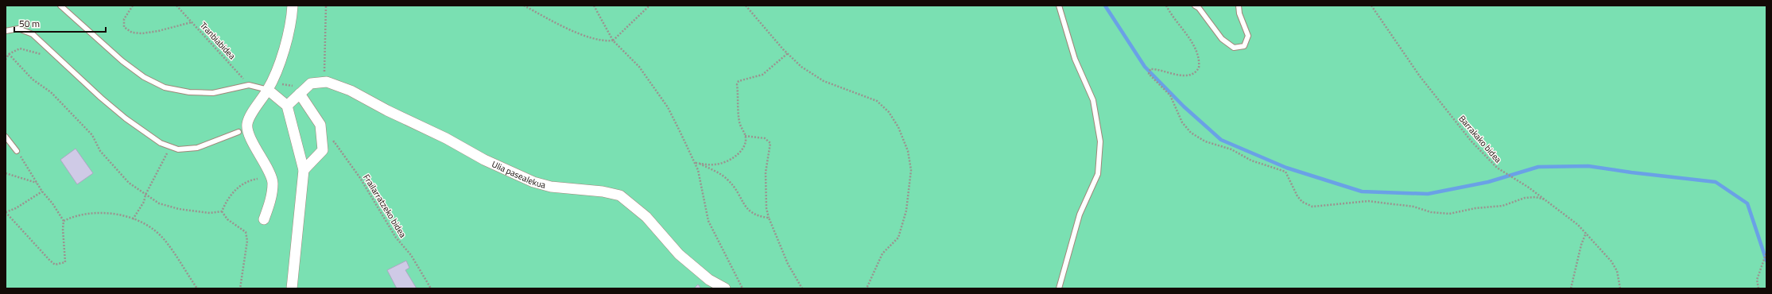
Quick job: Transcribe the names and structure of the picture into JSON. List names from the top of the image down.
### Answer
{
  "streets": {
    "street": ["Ulia pasealekua"],
    "path": ["Tranbiabidea", "Barrakako bidea", "Frailarratzeko bidea"]
  },
  "scale_bar": "50 m"
}
